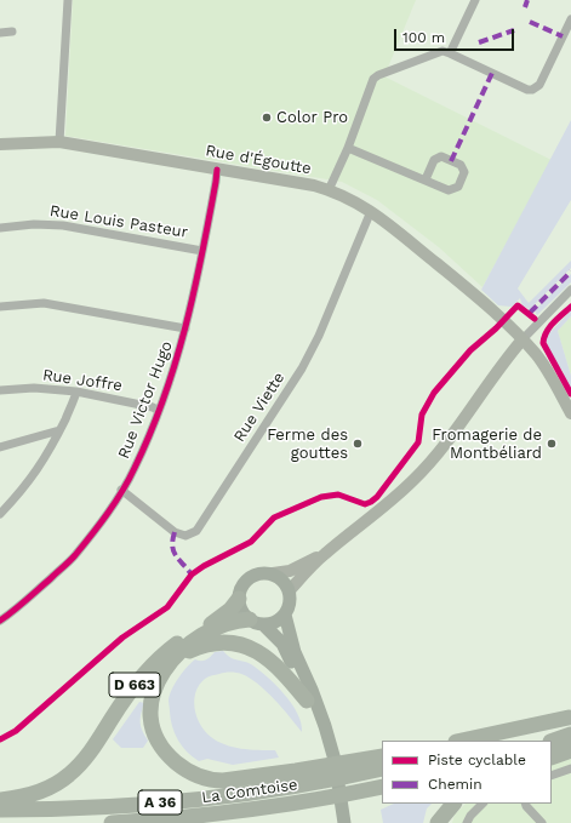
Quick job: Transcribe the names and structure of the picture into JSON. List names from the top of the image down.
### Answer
{
  "streets": {
    "highway": ["D 663", "La Comtoise", "A 36"],
    "main road": ["Rue d'Égoutte"],
    "street": [
      "Rue Louis Pasteur",
      "Rue Joffre",
      "Rue Victor Hugo",
      "Rue Viette"
    ]
  },
  "crossings": [
    ["Rue d'Égoutte", "Rue Victor Hugo"],
    ["Rue d'Égoutte", "Rue Viette"],
    ["Rue Louis Pasteur", "Rue Victor Hugo"],
    ["Rue Joffre", "Rue Victor Hugo"],
    ["Rue Victor Hugo", "Rue Viette"]
  ],
  "places": ["Color Pro", "Ferme des gouttes", "Fromagerie de Montbéliard"],
  "legend": ["Piste cyclable", "Chemin"],
  "scale_bar": "100 m"
}
